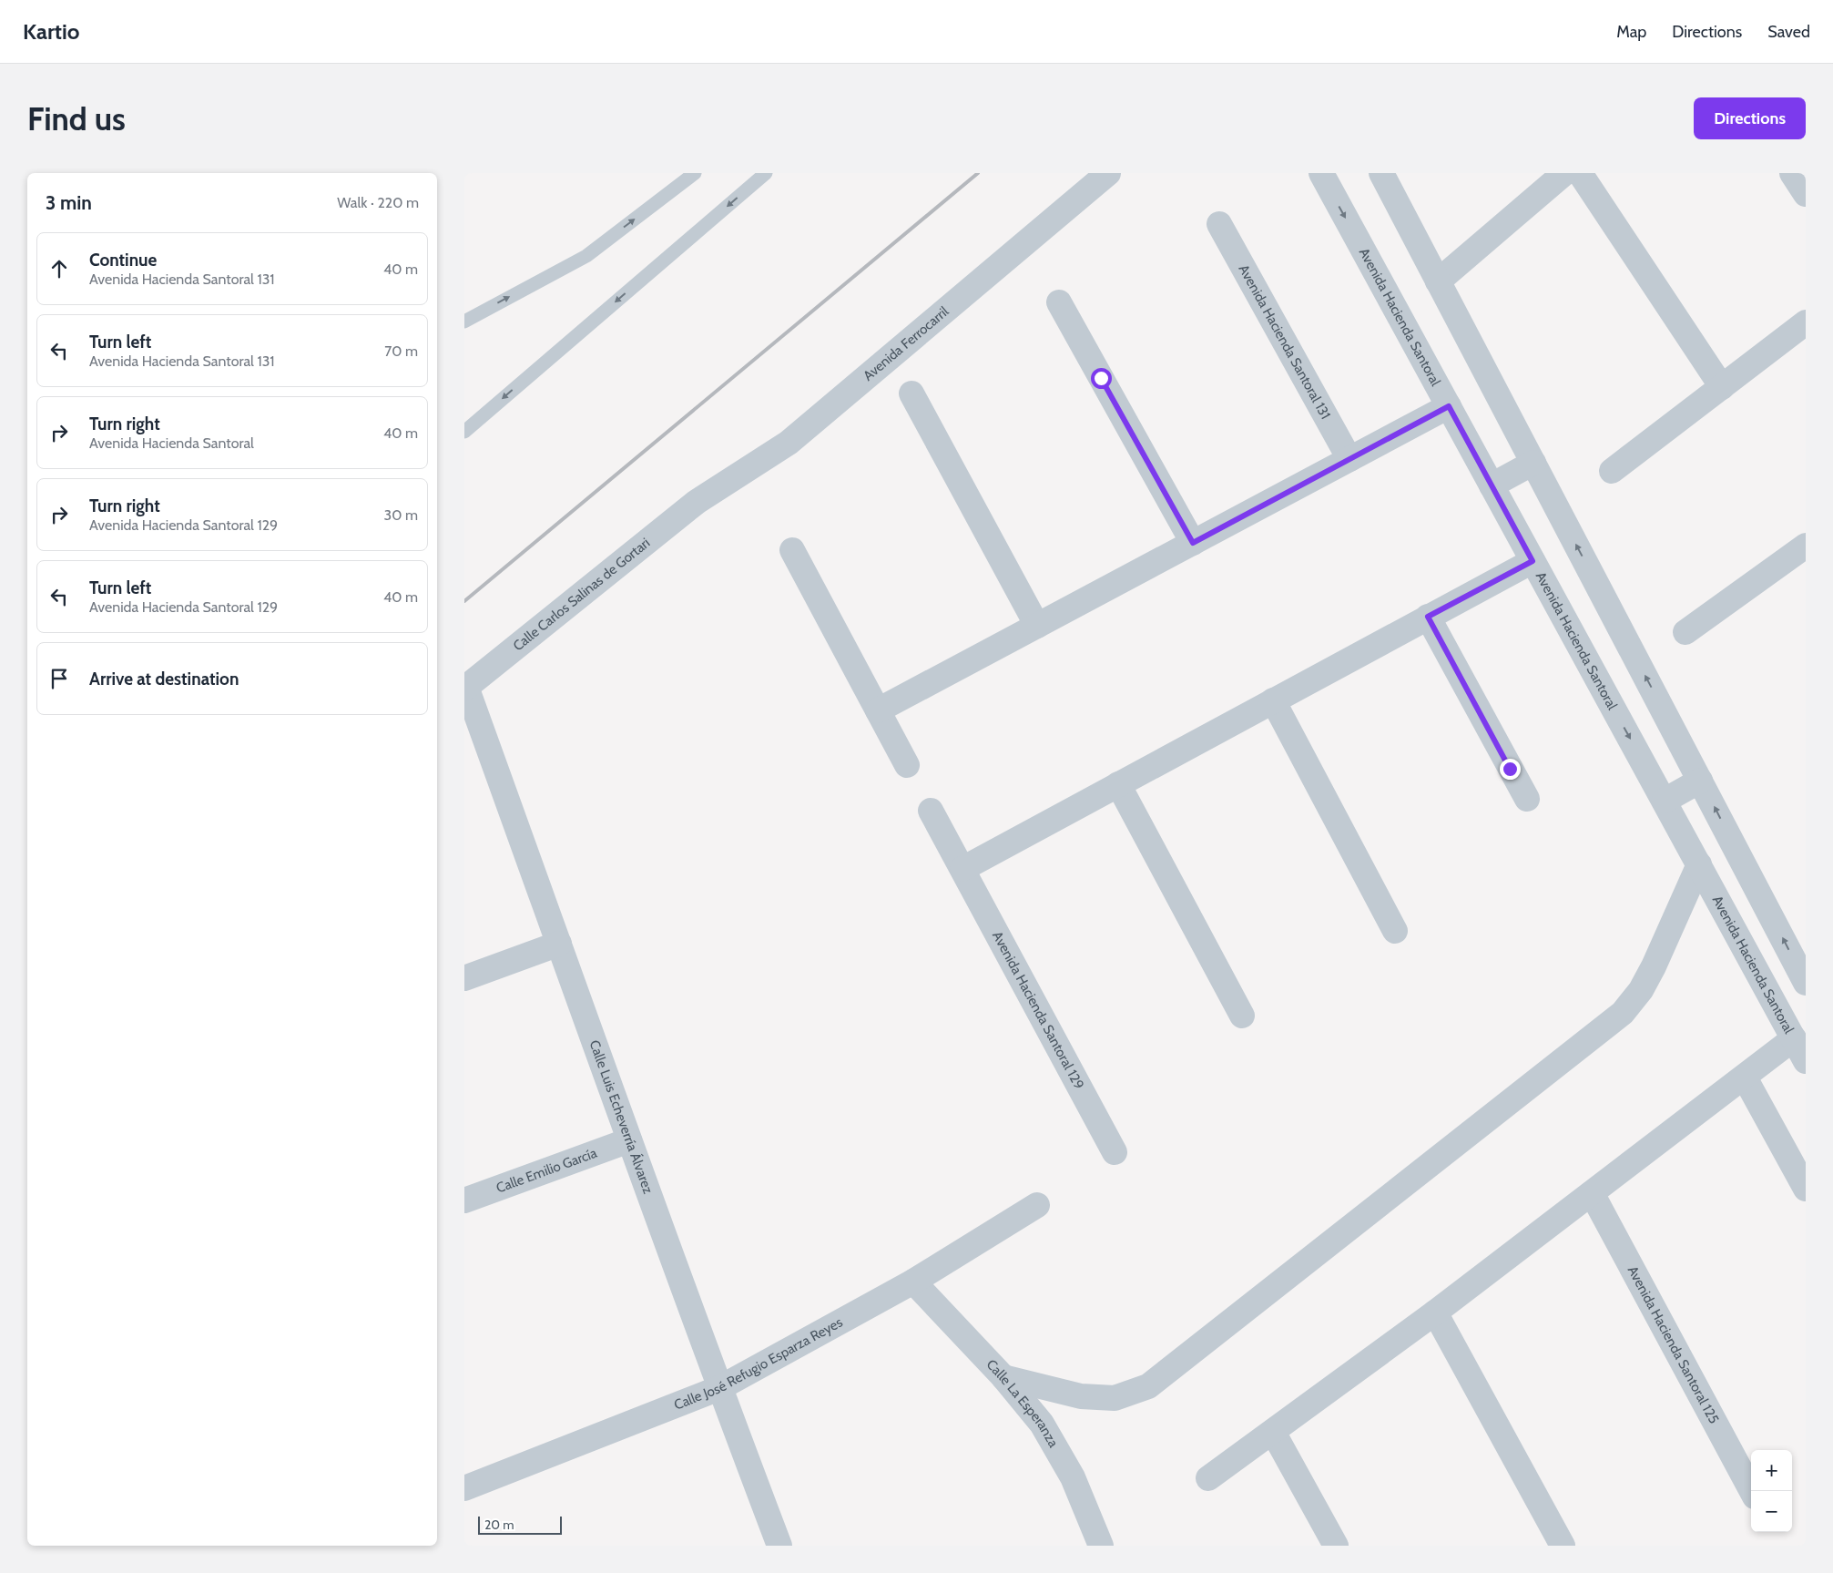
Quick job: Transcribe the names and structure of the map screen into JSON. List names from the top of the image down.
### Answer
{
  "streets": {
    "street": [
      "Avenida Hacienda Santoral",
      "Avenida Hacienda Santoral 131",
      "Avenida Ferrocarril",
      "Calle Carlos Salinas de Gortari",
      "Avenida Hacienda Santoral 129",
      "Calle Luis Echeverría Álvarez",
      "Calle Emilio García",
      "Avenida Hacienda Santoral 125",
      "Calle José Refugio Esparza Reyes",
      "Calle La Esperanza"
    ]
  },
  "crossings": [
    ["Avenida Ferrocarril", "Calle Carlos Salinas de Gortari"],
    ["Calle Carlos Salinas de Gortari", "Calle Luis Echeverría Álvarez"],
    ["Calle Luis Echeverría Álvarez", "Calle Emilio García"],
    ["Calle Luis Echeverría Álvarez", "Calle José Refugio Esparza Reyes"],
    ["Calle José Refugio Esparza Reyes", "Calle La Esperanza"]
  ],
  "scale_bar": "20 m",
  "page": {
    "header": "Kartio",
    "nav": ["Map", "Directions", "Saved"],
    "buttons": "Directions",
    "title": "Find us",
    "heading": ["3 min", "Walk · 220 m"],
    "list": [
      ["Continue", "Avenida Hacienda Santoral 131", "40 m"],
      ["Turn left", "Avenida Hacienda Santoral 131", "70 m"],
      ["Turn right", "Avenida Hacienda Santoral", "40 m"],
      ["Turn right", "Avenida Hacienda Santoral 129", "30 m"],
      ["Turn left", "Avenida Hacienda Santoral 129", "40 m"],
      "Arrive at destination"
    ],
    "map_buttons": ["+", "−"],
    "scale": "20 m"
  }
}
